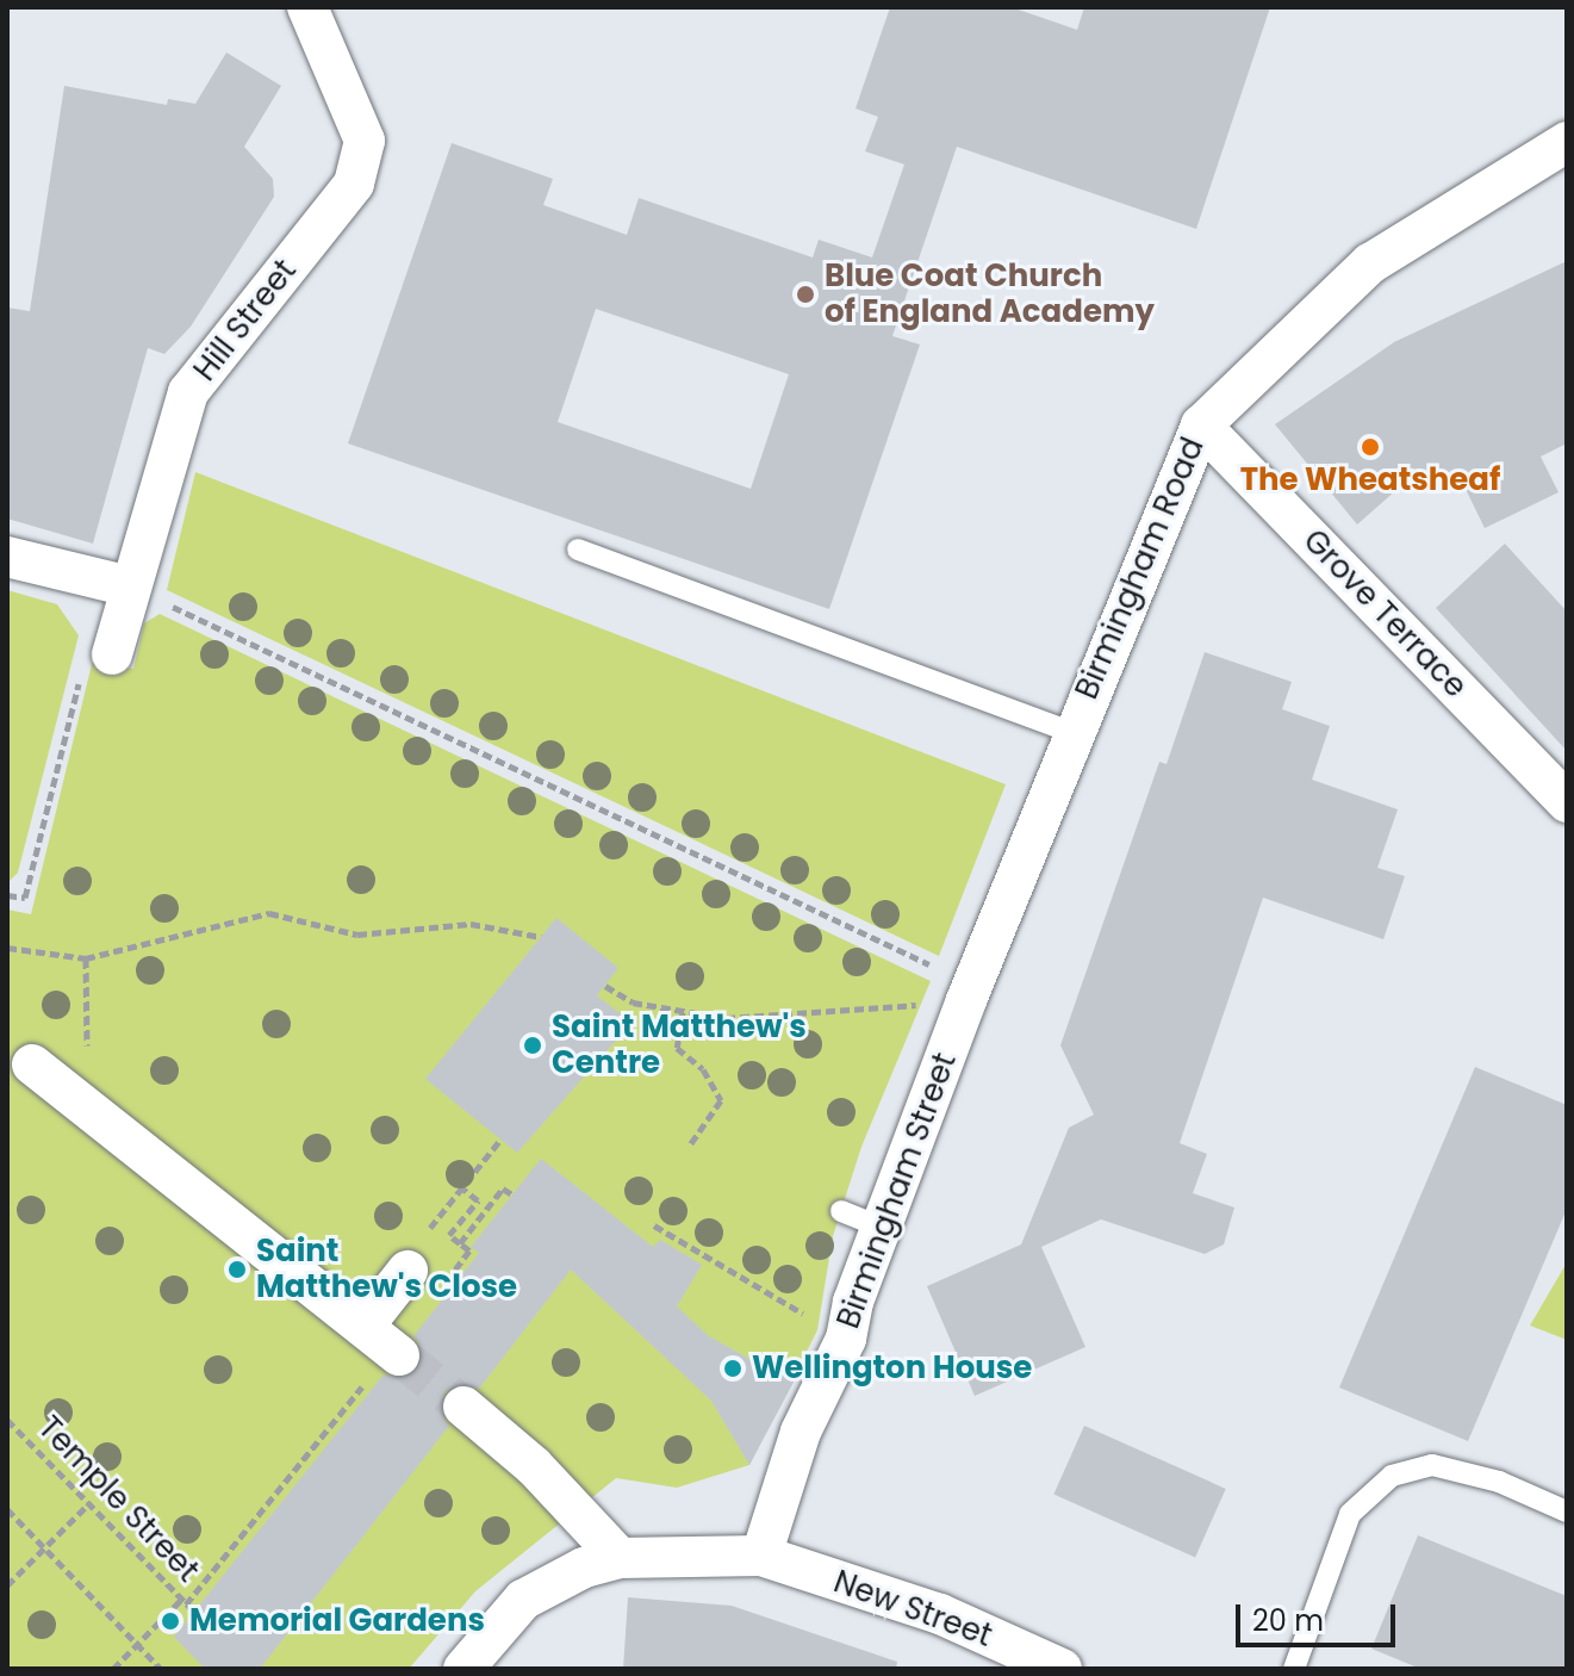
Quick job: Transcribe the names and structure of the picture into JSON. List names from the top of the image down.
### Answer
{
  "streets": {
    "street": [
      "Hill Street",
      "Birmingham Road",
      "Grove Terrace",
      "Birmingham Street",
      "New Street"
    ],
    "path": ["Temple Street"]
  },
  "crossings": [
    ["Birmingham Road", "Grove Terrace"],
    ["Birmingham Road", "Birmingham Street"],
    ["Birmingham Street", "New Street"]
  ],
  "places": [
    "Blue Coat Church of England Academy",
    "The Wheatsheaf",
    "Saint Matthew's Centre",
    "Saint Matthew's Close",
    "Wellington House",
    "Memorial Gardens"
  ],
  "scale_bar": "20 m"
}
